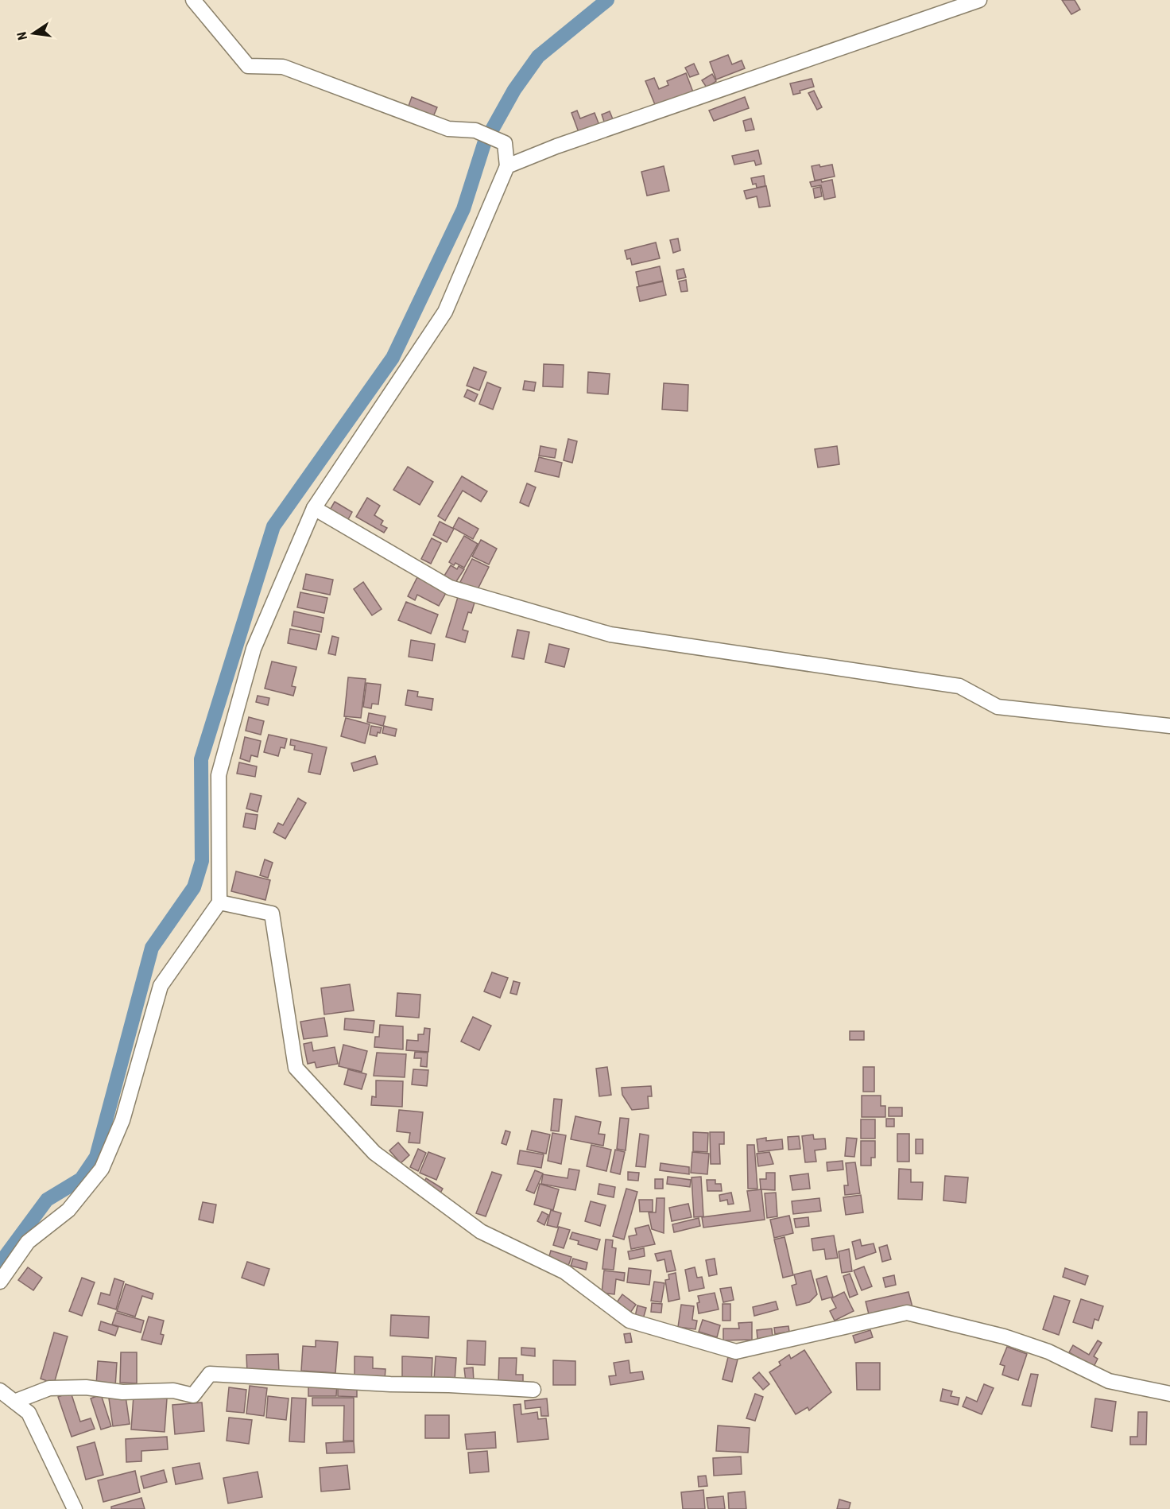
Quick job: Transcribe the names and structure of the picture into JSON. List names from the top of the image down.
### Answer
{
  "north": "left"
}
